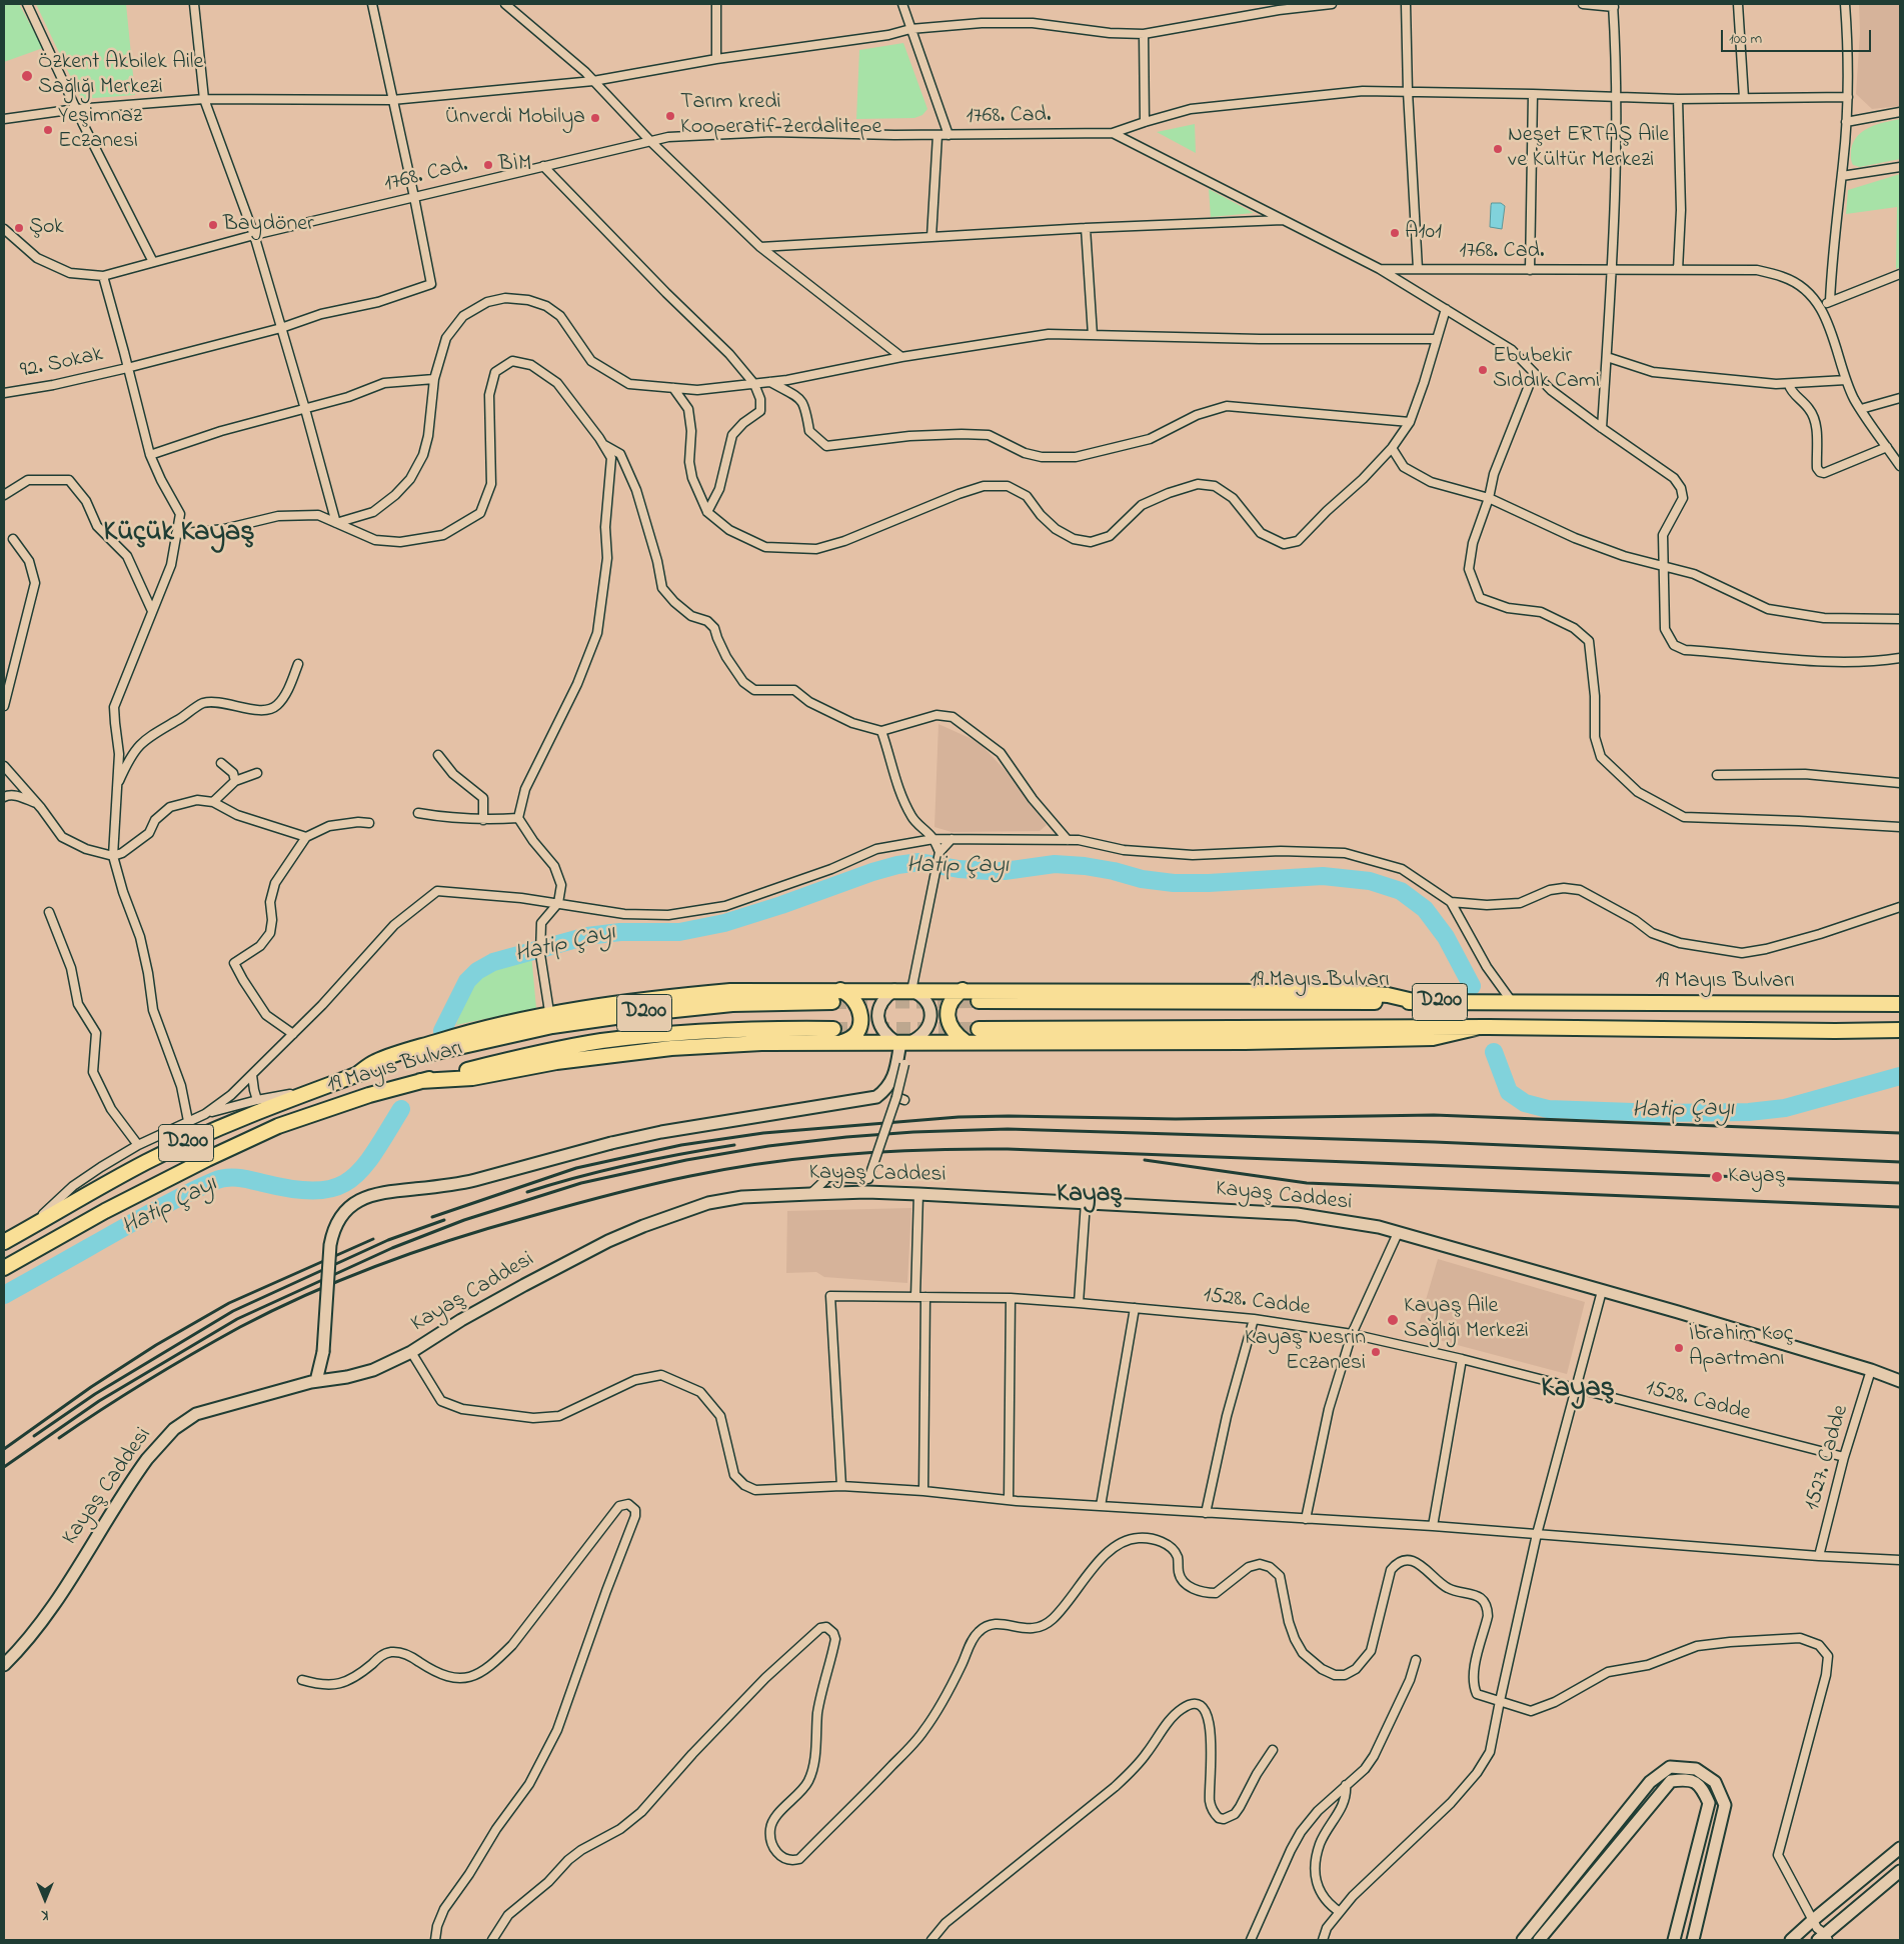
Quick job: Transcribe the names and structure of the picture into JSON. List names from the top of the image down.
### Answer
{
  "streets": {
    "highway": ["19 Mayıs Bulvarı", "D200"],
    "street": [
      "1768. Cad.",
      "92. Sokak",
      "Kayaş Caddesi",
      "1528. Cadde",
      "1527. Cadde"
    ]
  },
  "crossings": [
    ["1768. Cad.", "92. Sokak"],
    ["Kayaş Caddesi", "1527. Cadde"],
    ["1528. Cadde", "1527. Cadde"]
  ],
  "districts": ["Küçük Kayaş", "Kayaş", "Kayaş"],
  "water": ["Hatip Çayı"],
  "places": [
    "Özkent Akbilek Aile Sağlığı Merkezi",
    "Tarım kredi Kooperatif Zerdalitepe",
    "Ünverdi Mobilya",
    "Yeşimnaz Eczanesi",
    "Neşet ERTAŞ Aile ve Kültür Merkezi",
    "BİM",
    "Baydöner",
    "Şok",
    "A101",
    "Ebubekir Sıddık Cami",
    "Kayaş",
    "Kayaş Aile Sağlığı Merkezi",
    "İbrahim Koç Apartmanı",
    "Kayaş Nesrin Eczanesi"
  ],
  "scale_bar": "100 m",
  "north": "bottom"
}
